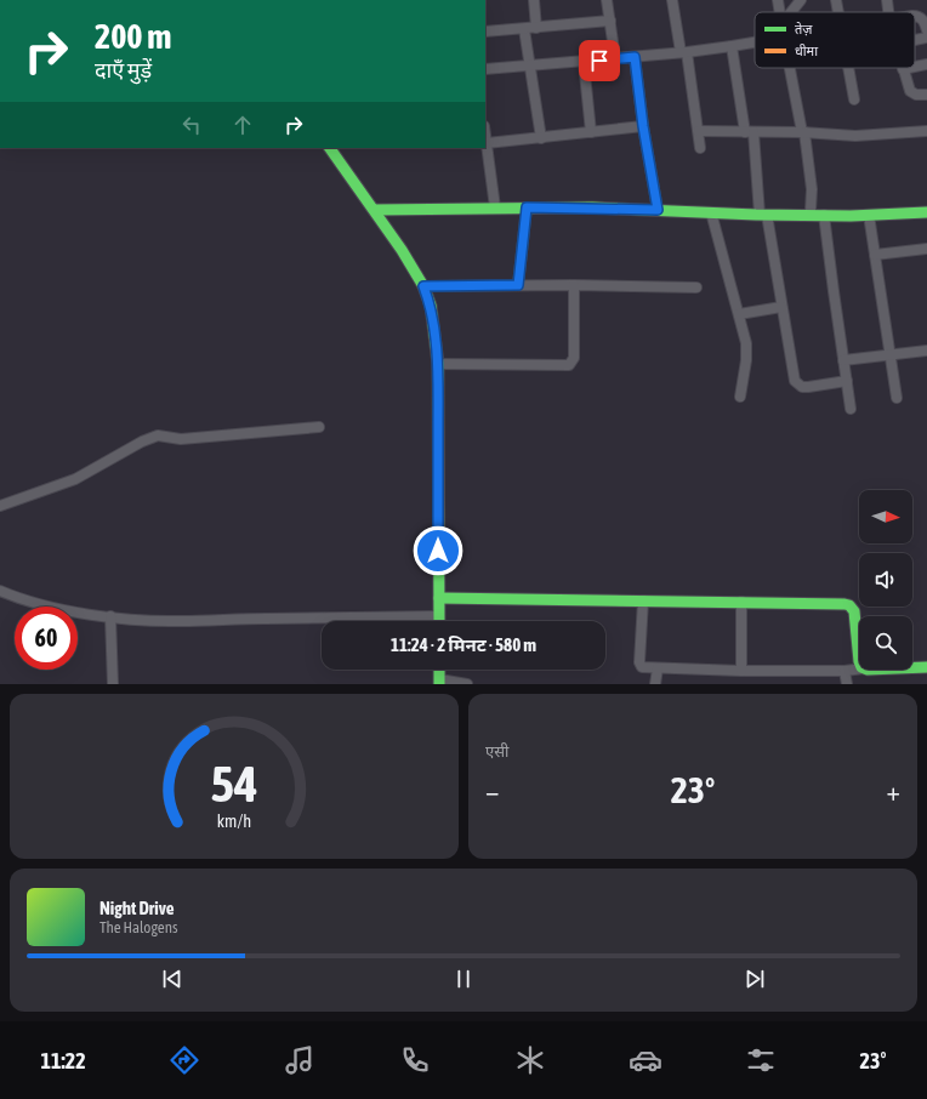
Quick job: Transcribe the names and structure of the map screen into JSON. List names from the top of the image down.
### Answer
{
  "legend": ["तेज़", "धीमा"],
  "north": "right",
  "page": {
    "turn": ["200 m", "दाएँ मुड़ें"],
    "limit": "60",
    "trip": "11:24 · 2 मिनट · 580 m",
    "tile": "एसी",
    "heat": ["−", "23°", "+"],
    "song": ["Night Drive", "The Halogens"],
    "tabs": ["11:22", "23°"],
    "gauge": ["54", "km/h"]
  }
}
